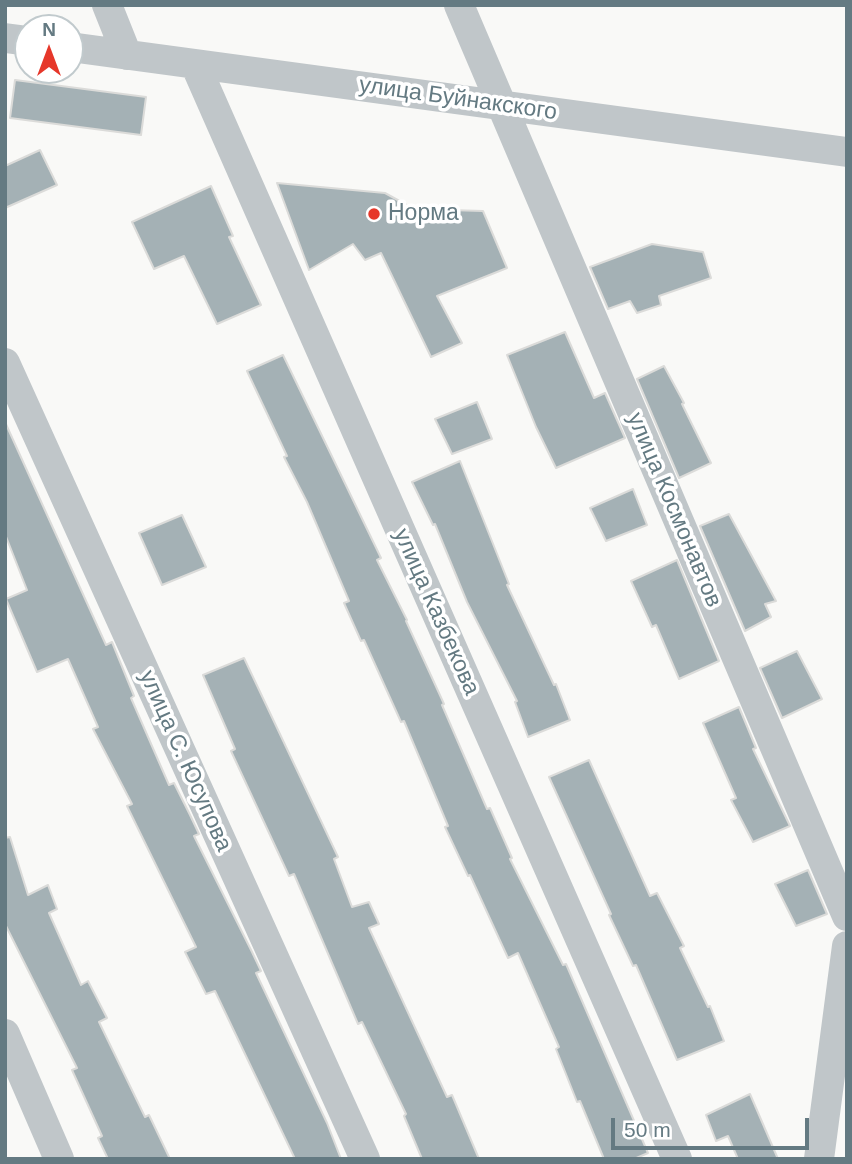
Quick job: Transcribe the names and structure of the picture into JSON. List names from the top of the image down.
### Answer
{
  "streets": {
    "street": [
      "улица Буйнакского",
      "улица Космонавтов",
      "улица Казбекова",
      "улица С. Юсупова"
    ]
  },
  "crossings": [
    ["улица Буйнакского", "улица Космонавтов"],
    ["улица Буйнакского", "улица Казбекова"]
  ],
  "places": ["Норма"],
  "scale_bar": "50 m",
  "north": "top"
}
